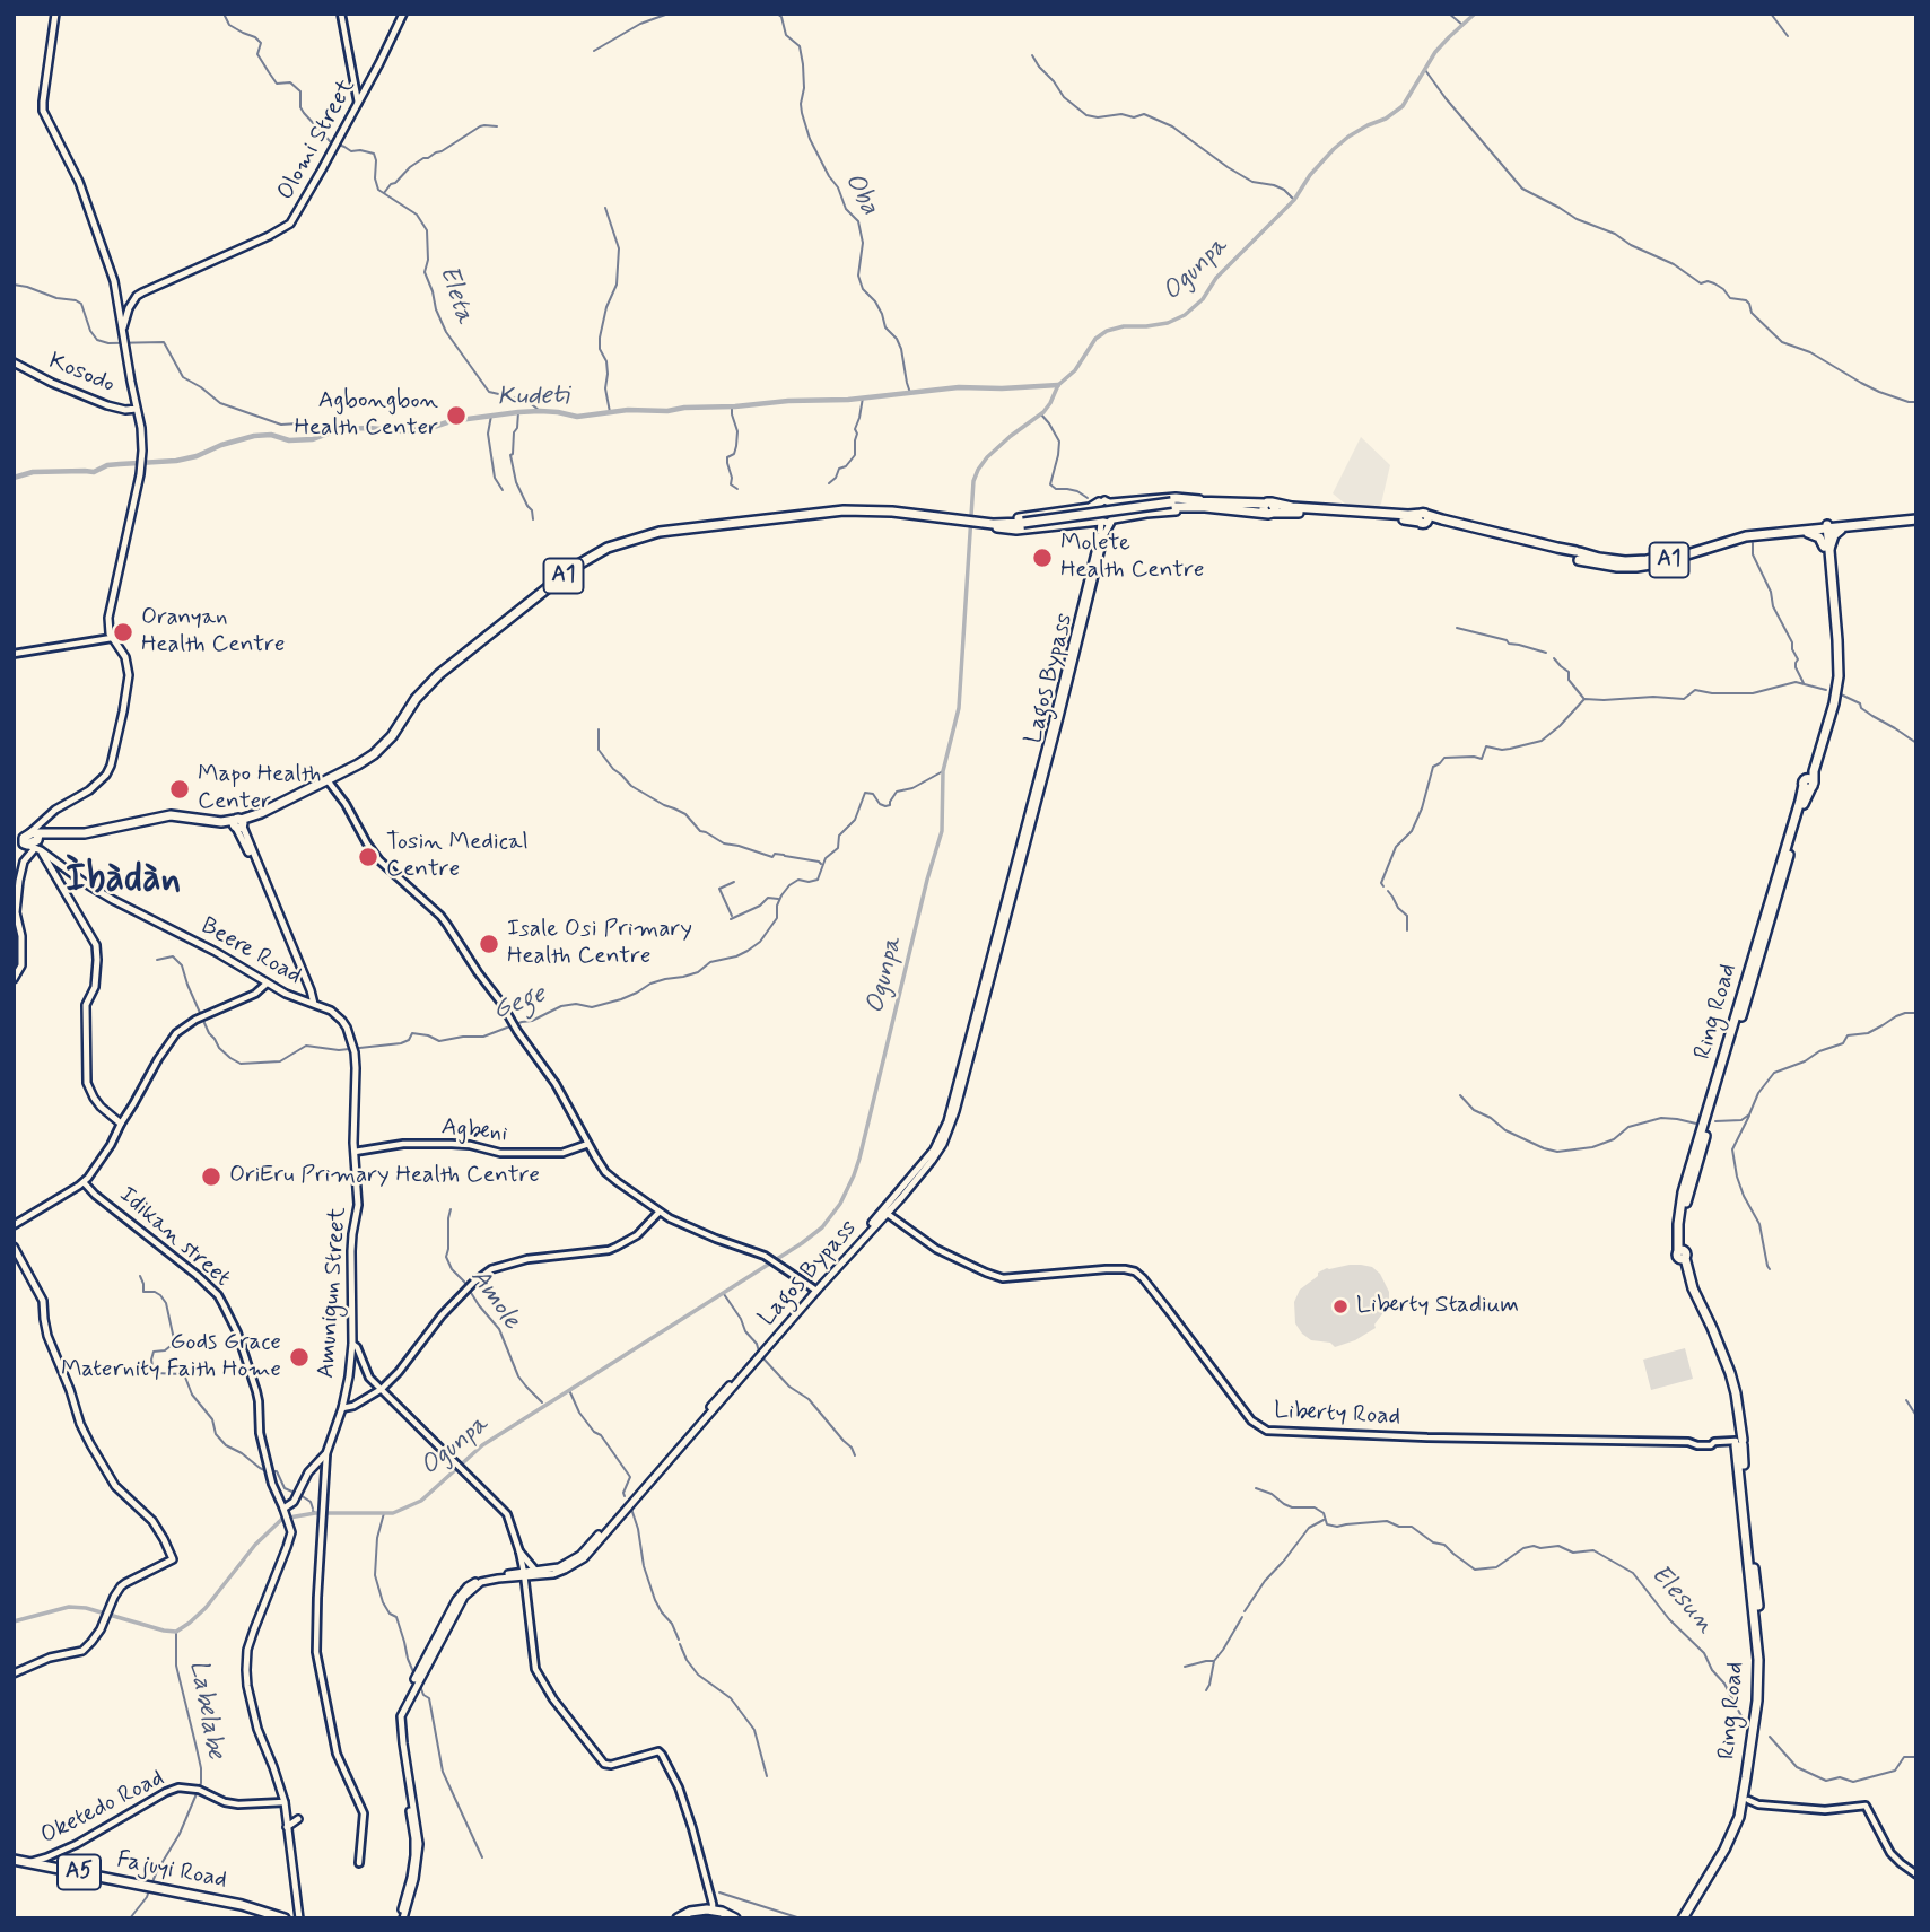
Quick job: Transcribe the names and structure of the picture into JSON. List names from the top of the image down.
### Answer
{
  "streets": {
    "main road": [
      "Olomi Street",
      "Kosodo",
      "A1",
      "Lagos Bypass",
      "Beere Road",
      "Ring Road",
      "Amunigun Street",
      "Fajuyi Road",
      "A5"
    ],
    "street": [
      "Agbeni",
      "Idikan street",
      "Liberty Road",
      "Oketedo Road"
    ]
  },
  "crossings": [
    ["A1", "Beere Road"],
    ["A1", "Ring Road"],
    ["Lagos Bypass", "Liberty Road"],
    ["Beere Road", "Amunigun Street"],
    ["Ring Road", "Liberty Road"],
    ["Agbeni", "Amunigun Street"],
    ["Idikan street", "Amunigun Street"],
    ["Oketedo Road", "Fajuyi Road"]
  ],
  "districts": ["Ìbàdàn"],
  "water": [
    "Oba",
    "Ogunpa",
    "Eleta",
    "Kudeti",
    "Gege",
    "Amole",
    "Elesun",
    "Labelabe"
  ],
  "places": [
    "Agbongbon Health Center",
    "Molete Health Centre",
    "Oranyan Health Centre",
    "Mapo Health Center",
    "Tosin Medical Centre",
    "Isale Osi Primary Health Centre",
    "OriEru Primary Health Centre",
    "Liberty Stadium",
    "Gods Grace Maternity Faith Home"
  ]
}
